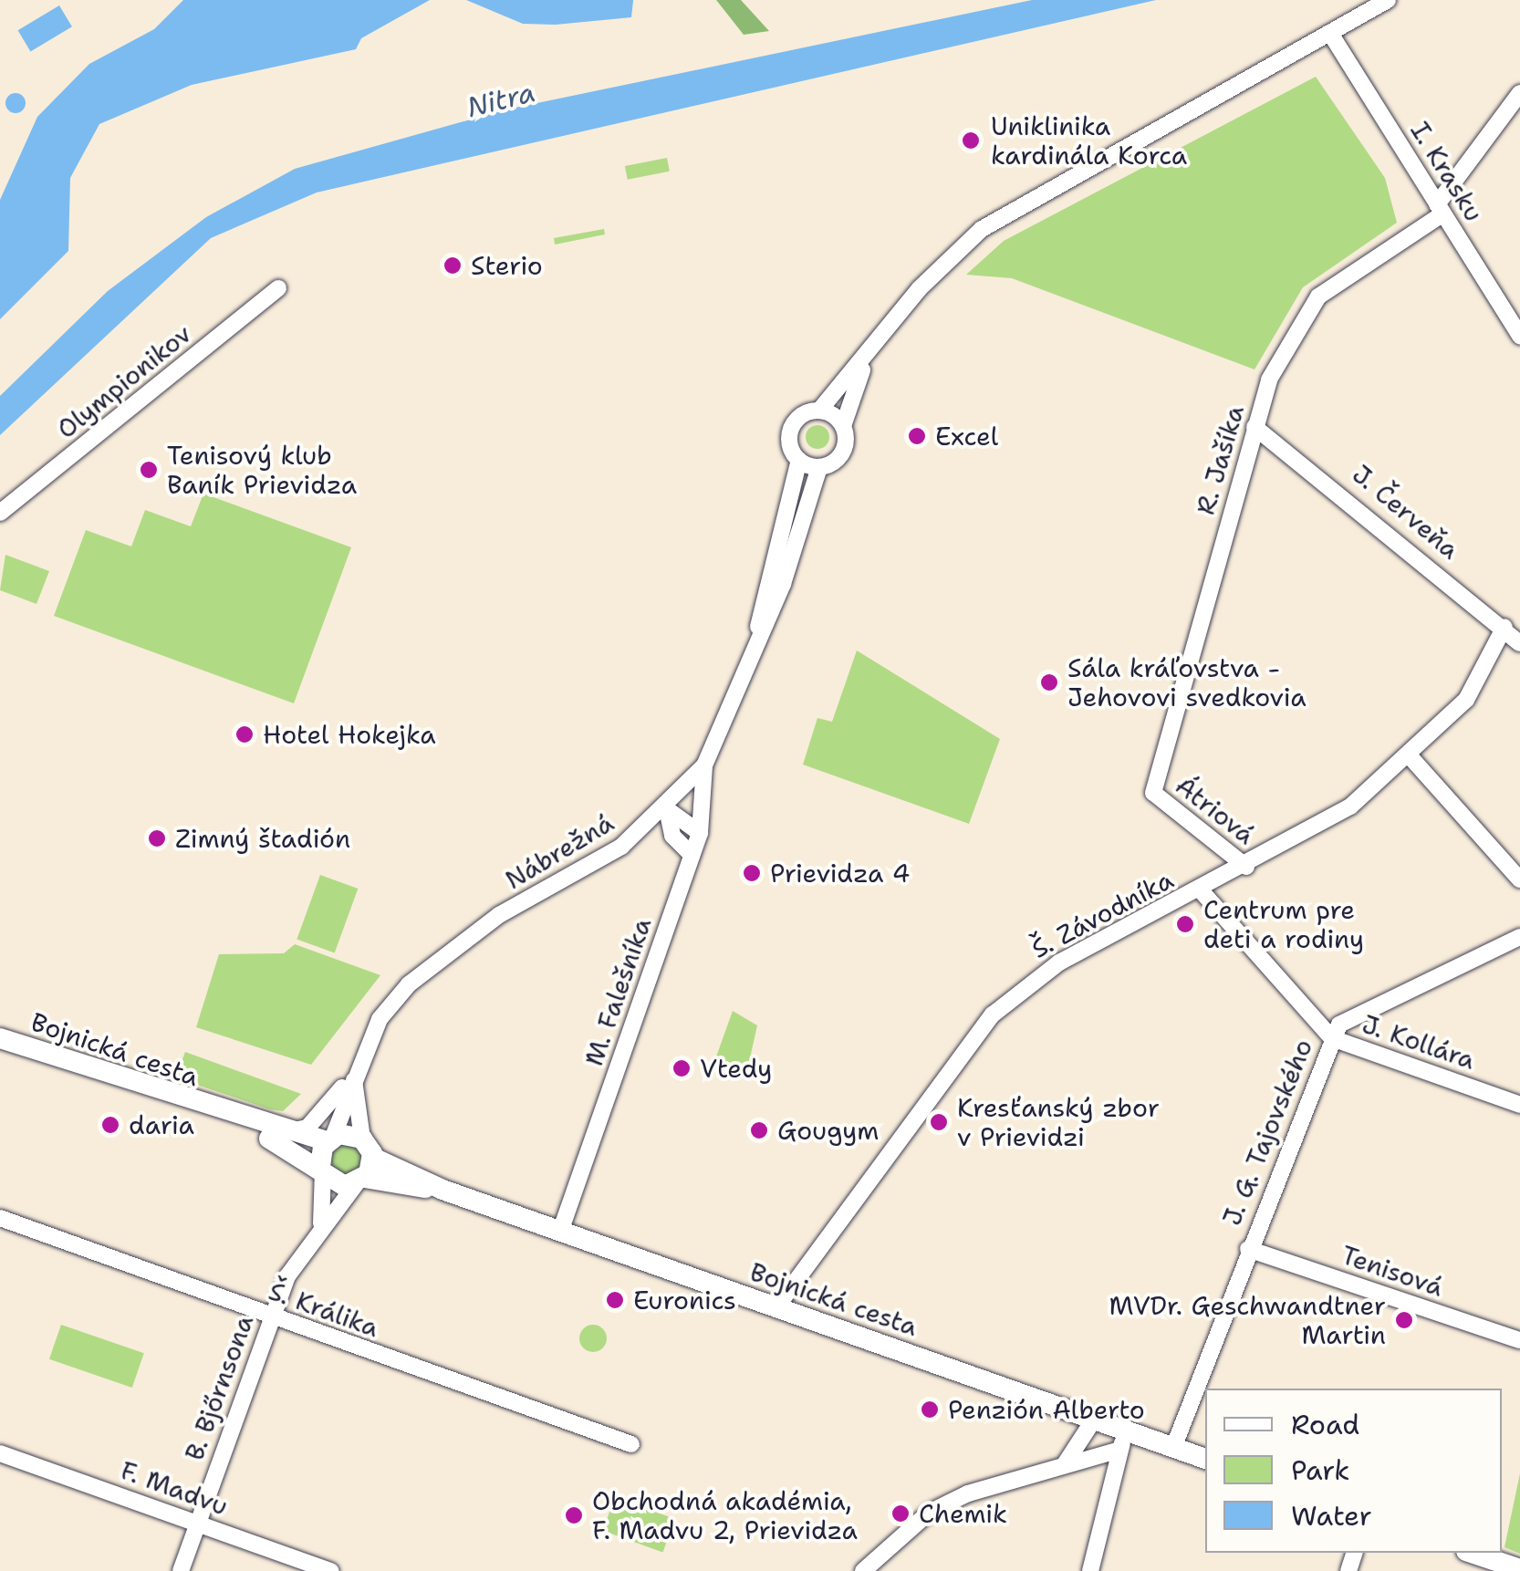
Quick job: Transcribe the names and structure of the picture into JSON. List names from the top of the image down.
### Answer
{
  "streets": {
    "street": [
      "I. Krasku",
      "Olympionikov",
      "R. Jašíka",
      "J. Červeňa",
      "Átriová",
      "Nábrežná",
      "Š. Závodníka",
      "M. Falešníka",
      "J. Kollára",
      "Bojnická cesta",
      "J. G. Tajovského",
      "Tenisová",
      "Š. Králika",
      "B. Bjőrnsona",
      "F. Madvu"
    ]
  },
  "crossings": [
    ["I. Krasku", "R. Jašíka"],
    ["I. Krasku", "Nábrežná"],
    ["R. Jašíka", "J. Červeňa"],
    ["R. Jašíka", "Átriová"],
    ["J. Červeňa", "Š. Závodníka"],
    ["Átriová", "Š. Závodníka"],
    ["Nábrežná", "M. Falešníka"],
    ["Nábrežná", "Bojnická cesta"],
    ["Nábrežná", "B. Bjőrnsona"],
    ["Š. Závodníka", "J. Kollára"],
    ["Š. Závodníka", "Bojnická cesta"],
    ["M. Falešníka", "Bojnická cesta"],
    ["J. Kollára", "J. G. Tajovského"],
    ["Bojnická cesta", "J. G. Tajovského"],
    ["Bojnická cesta", "B. Bjőrnsona"],
    ["J. G. Tajovského", "Tenisová"],
    ["Š. Králika", "B. Bjőrnsona"],
    ["B. Bjőrnsona", "F. Madvu"]
  ],
  "water": ["Nitra"],
  "places": [
    "Uniklinika kardinála Korca",
    "Sterio",
    "Excel",
    "Tenisový klub Baník Prievidza",
    "Sála kráľovstva - Jehovovi svedkovia",
    "Hotel Hokejka",
    "Zimný štadión",
    "Prievidza 4",
    "Centrum pre deti a rodiny",
    "Vtedy",
    "Kresťanský zbor v Prievidzi",
    "daria",
    "Gougym",
    "Euronics",
    "MVDr. Geschwandtner Martin",
    "Penzión Alberto",
    "Chemik",
    "Obchodná akadémia, F. Madvu 2, Prievidza"
  ],
  "legend": ["Road", "Park", "Water"]
}
